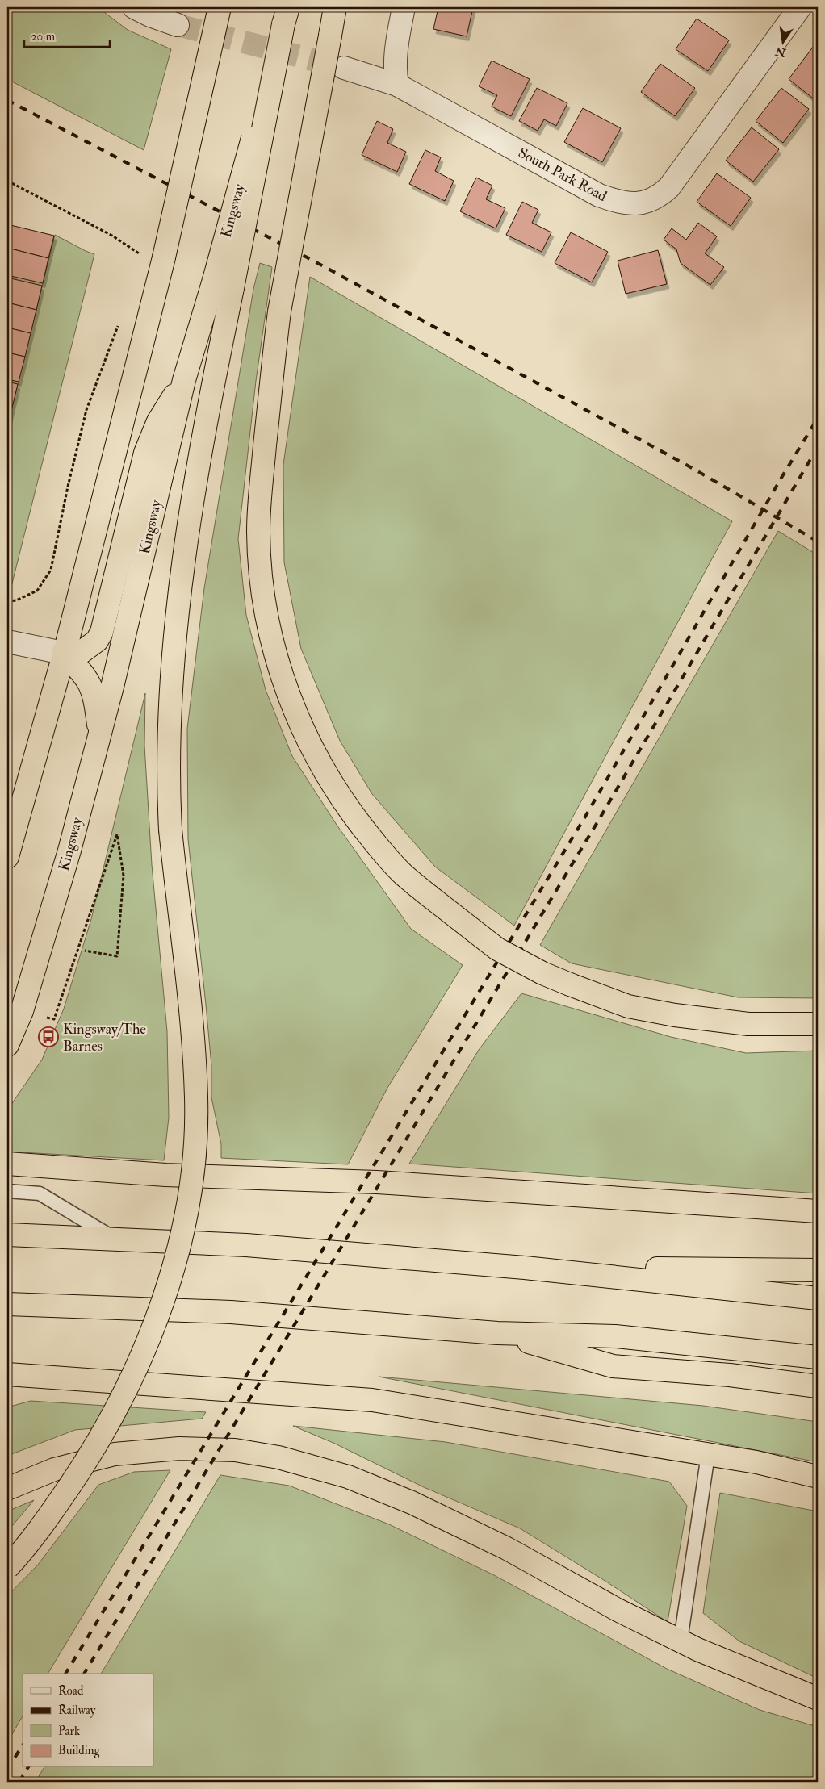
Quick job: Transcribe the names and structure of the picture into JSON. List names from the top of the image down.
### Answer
{
  "streets": {
    "highway": ["Kingsway"],
    "street": ["South Park Road"]
  },
  "places": {
    "bus stop": ["Kingsway/The Barnes"]
  },
  "legend": [
    "Road",
    "Railway",
    "Park",
    "Building"
  ],
  "scale_bar": "20 m",
  "north": "bottom"
}
